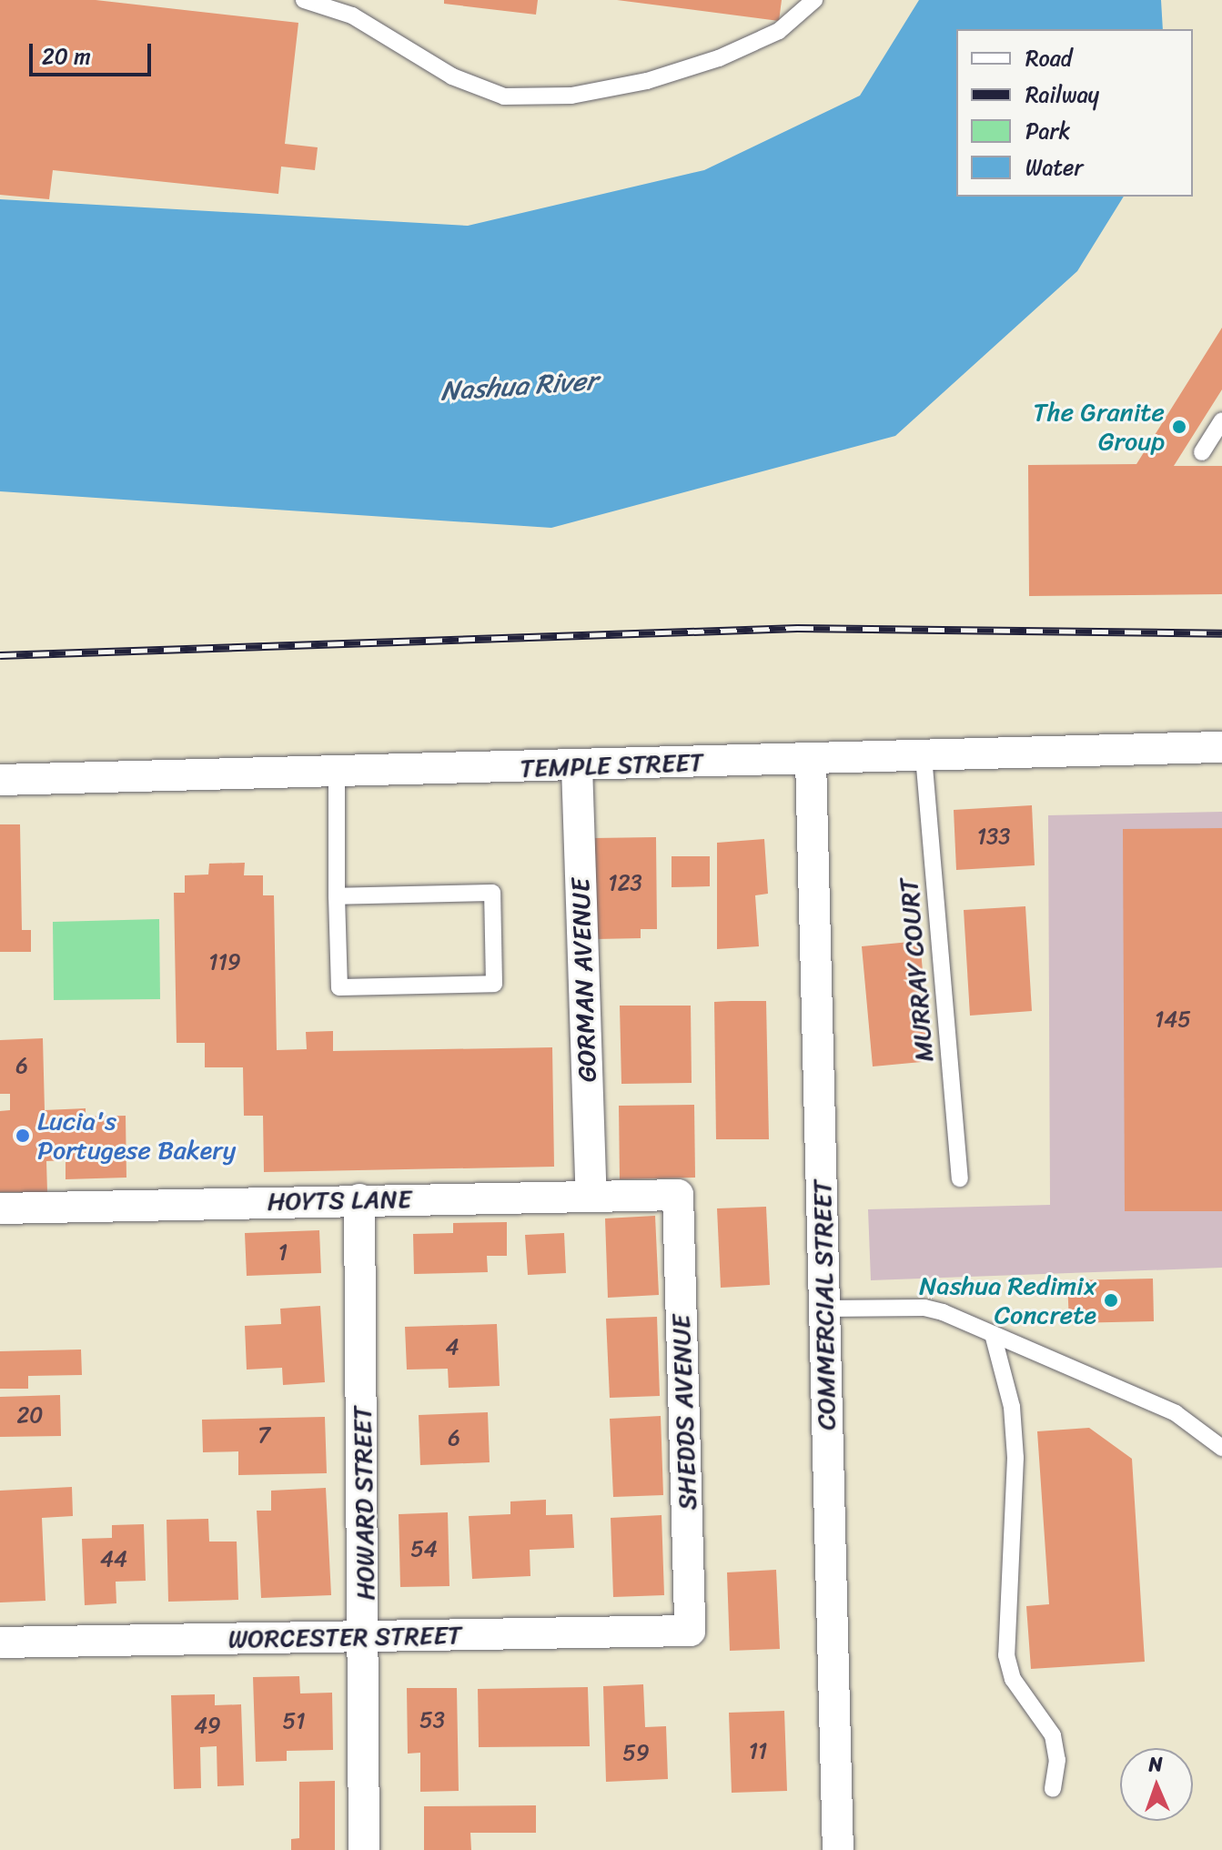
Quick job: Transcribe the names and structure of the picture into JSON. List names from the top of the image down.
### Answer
{
  "streets": {
    "street": [
      "TEMPLE STREET",
      "GORMAN AVENUE",
      "HOYTS LANE",
      "COMMERCIAL STREET",
      "SHEDDS AVENUE",
      "HOWARD STREET",
      "WORCESTER STREET"
    ],
    "lane": ["MURRAY COURT"]
  },
  "crossings": [
    ["TEMPLE STREET", "MURRAY COURT"],
    ["TEMPLE STREET", "GORMAN AVENUE"],
    ["TEMPLE STREET", "COMMERCIAL STREET"],
    ["GORMAN AVENUE", "HOYTS LANE"],
    ["HOYTS LANE", "SHEDDS AVENUE"],
    ["HOYTS LANE", "HOWARD STREET"],
    ["SHEDDS AVENUE", "WORCESTER STREET"],
    ["HOWARD STREET", "WORCESTER STREET"]
  ],
  "water": ["Nashua River"],
  "places": ["The Granite Group", "Lucia's Portugese Bakery", "Nashua Redimix Concrete"],
  "house_numbers": [
    "133",
    "123",
    "119",
    "145",
    "6",
    "1",
    "4",
    "20",
    "7",
    "6",
    "54",
    "44",
    "53",
    "51",
    "49",
    "11",
    "59"
  ],
  "legend": [
    "Road",
    "Railway",
    "Park",
    "Water"
  ],
  "scale_bar": "20 m",
  "north": "top"
}
